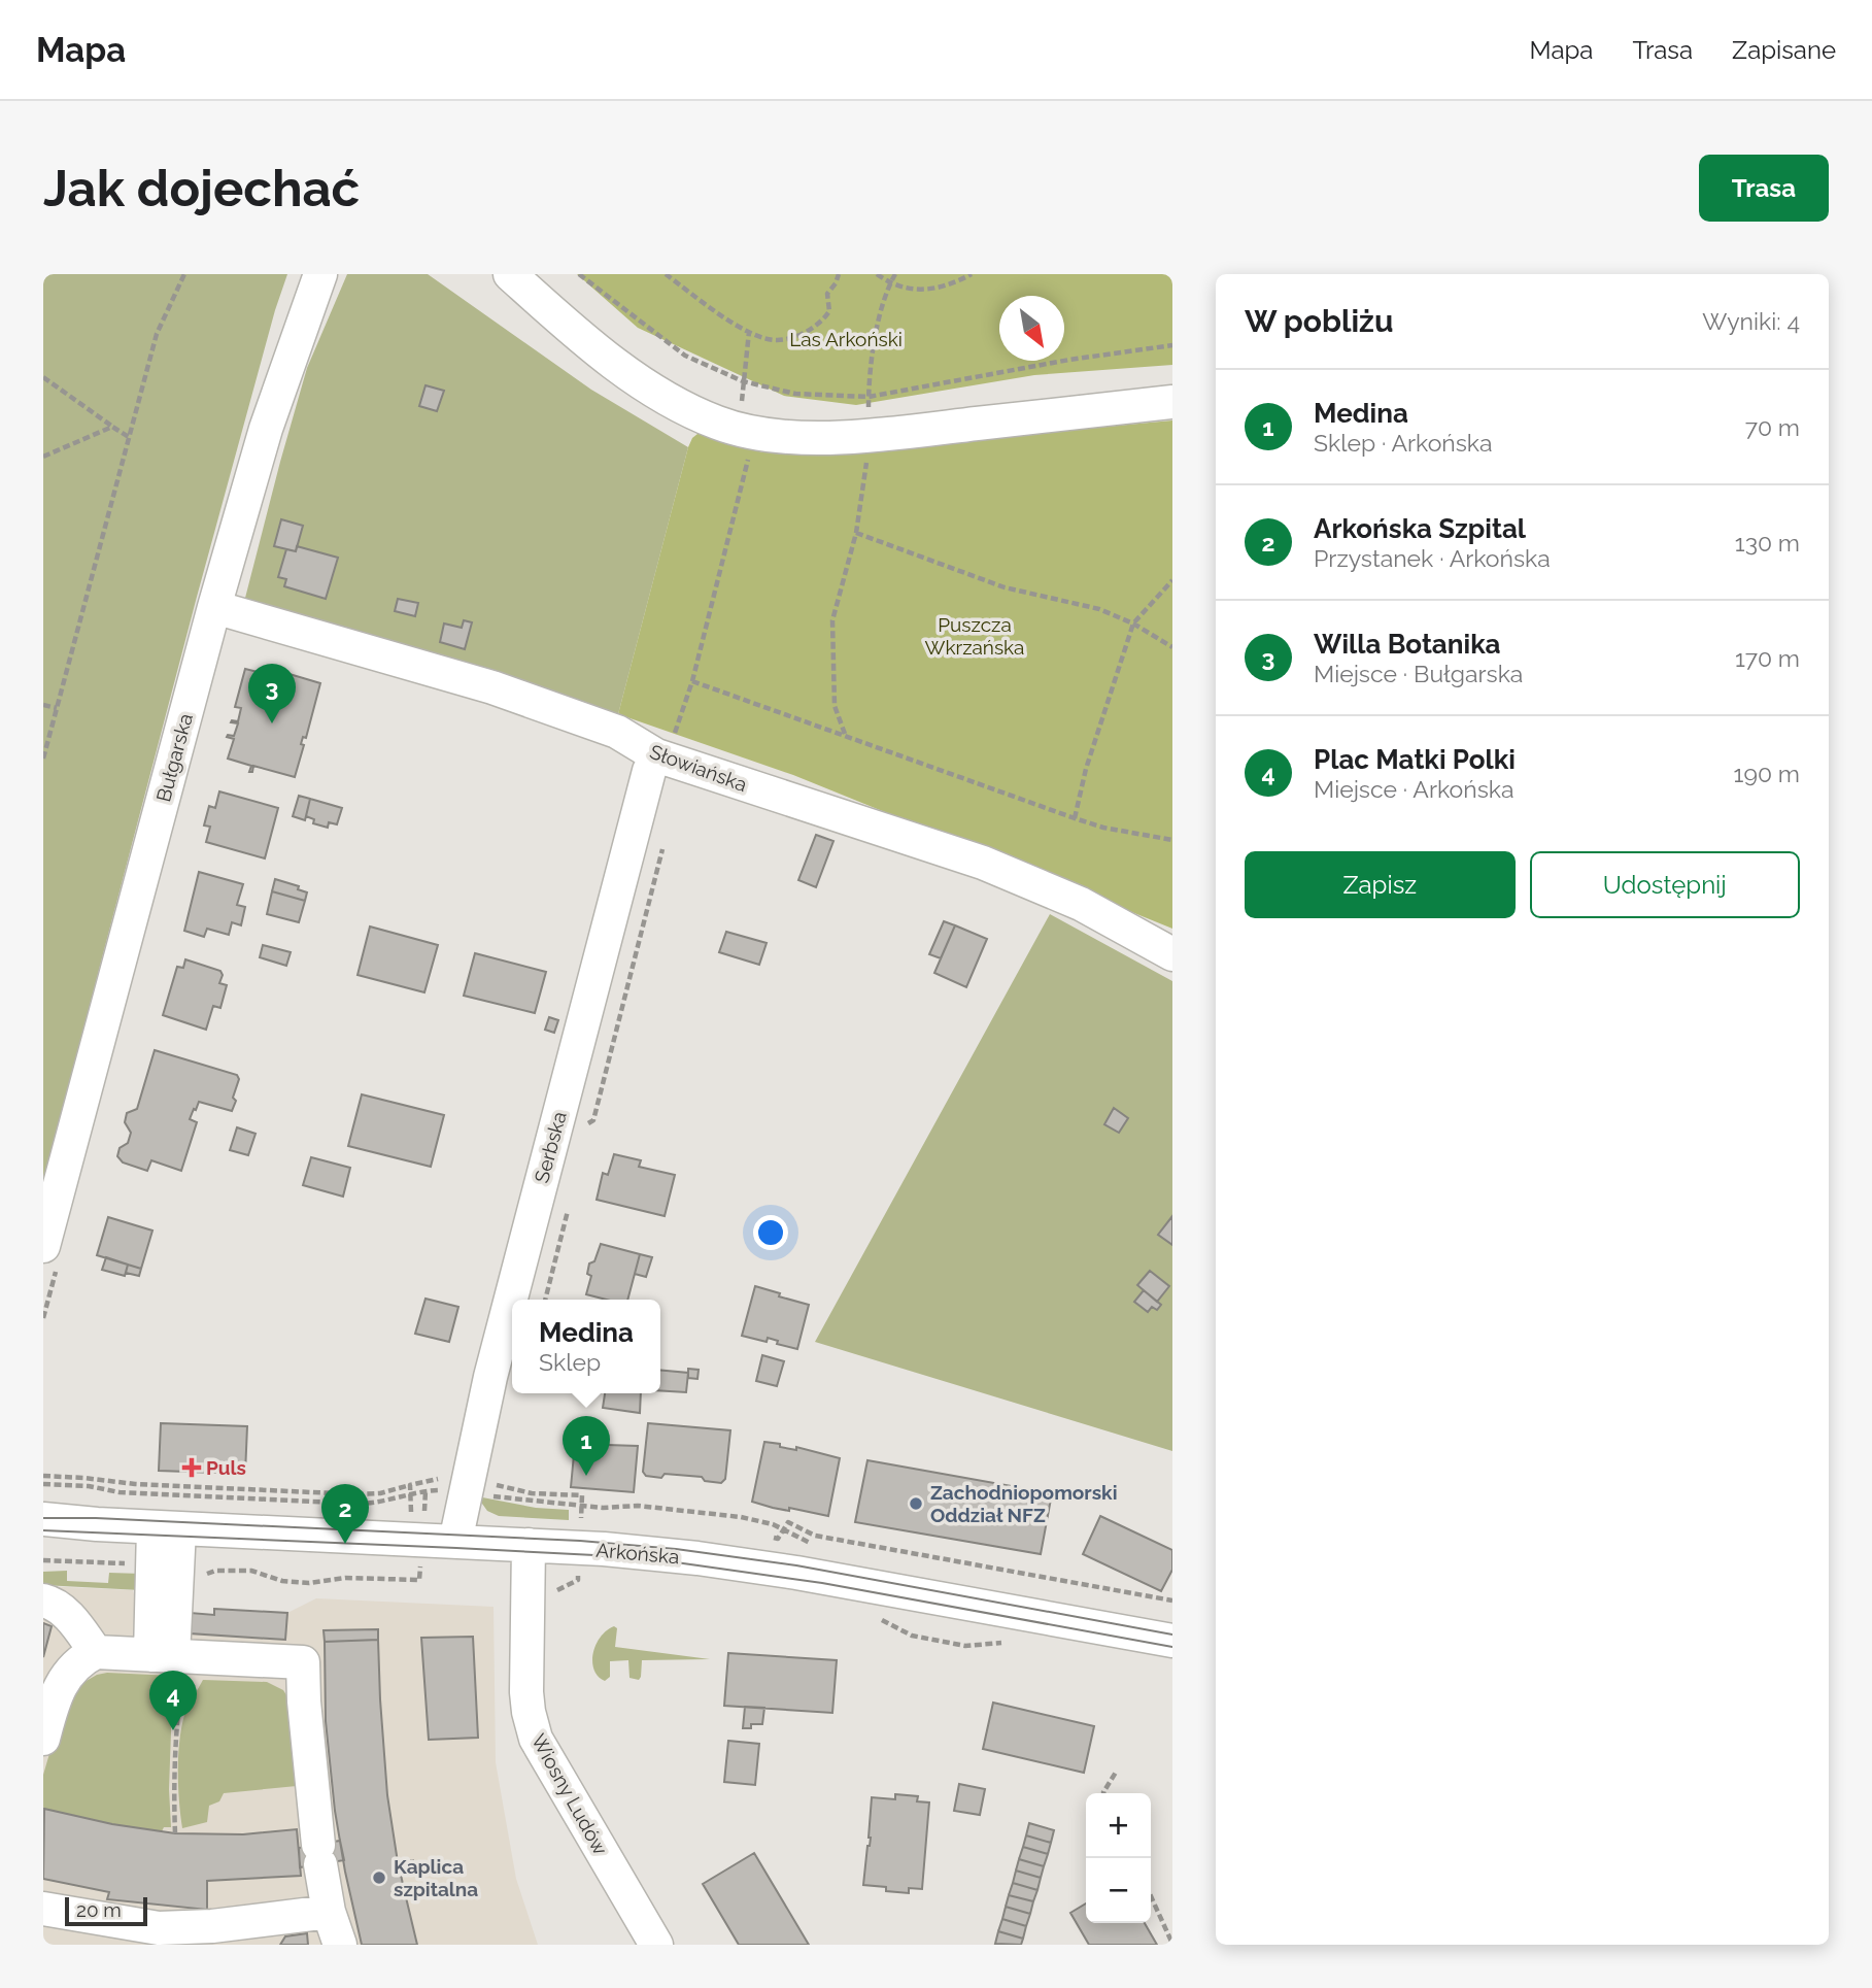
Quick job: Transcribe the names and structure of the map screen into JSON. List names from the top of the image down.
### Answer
{
  "streets": {
    "street": [
      "Bułgarska",
      "Słowiańska",
      "Serbska",
      "Arkońska",
      "Wiosny Ludów"
    ]
  },
  "crossings": [
    ["Bułgarska", "Słowiańska"],
    ["Słowiańska", "Serbska"],
    ["Serbska", "Arkońska"],
    ["Arkońska", "Wiosny Ludów"]
  ],
  "parks": ["Las Arkoński", "Puszcza Wkrzańska"],
  "places": {
    "health": ["Puls"],
    "other": ["Zachodniopomorski Oddział NFZ", "Kaplica szpitalna"]
  },
  "scale_bar": "20 m",
  "north": "bottom right",
  "page": {
    "header": "Mapa",
    "nav": ["Mapa", "Trasa", "Zapisane"],
    "buttons": [
      "Trasa",
      ["Zapisz", "Udostępnij"]
    ],
    "title": "Jak dojechać",
    "heading": ["W pobliżu", "Wyniki: 4"],
    "list": [
      {
        "mark": "1",
        "name": "Medina",
        "note": "Sklep · Arkońska",
        "value": "70 m"
      },
      {
        "mark": "2",
        "name": "Arkońska Szpital",
        "note": "Przystanek · Arkońska",
        "value": "130 m"
      },
      {
        "mark": "3",
        "name": "Willa Botanika",
        "note": "Miejsce · Bułgarska",
        "value": "170 m"
      },
      {
        "mark": "4",
        "name": "Plac Matki Polki",
        "note": "Miejsce · Arkońska",
        "value": "190 m"
      }
    ],
    "pins": [
      "3",
      "1",
      "2",
      "4"
    ],
    "popup": ["Medina", "Sklep"],
    "map_buttons": ["+", "−"],
    "scale": "20 m"
  }
}
